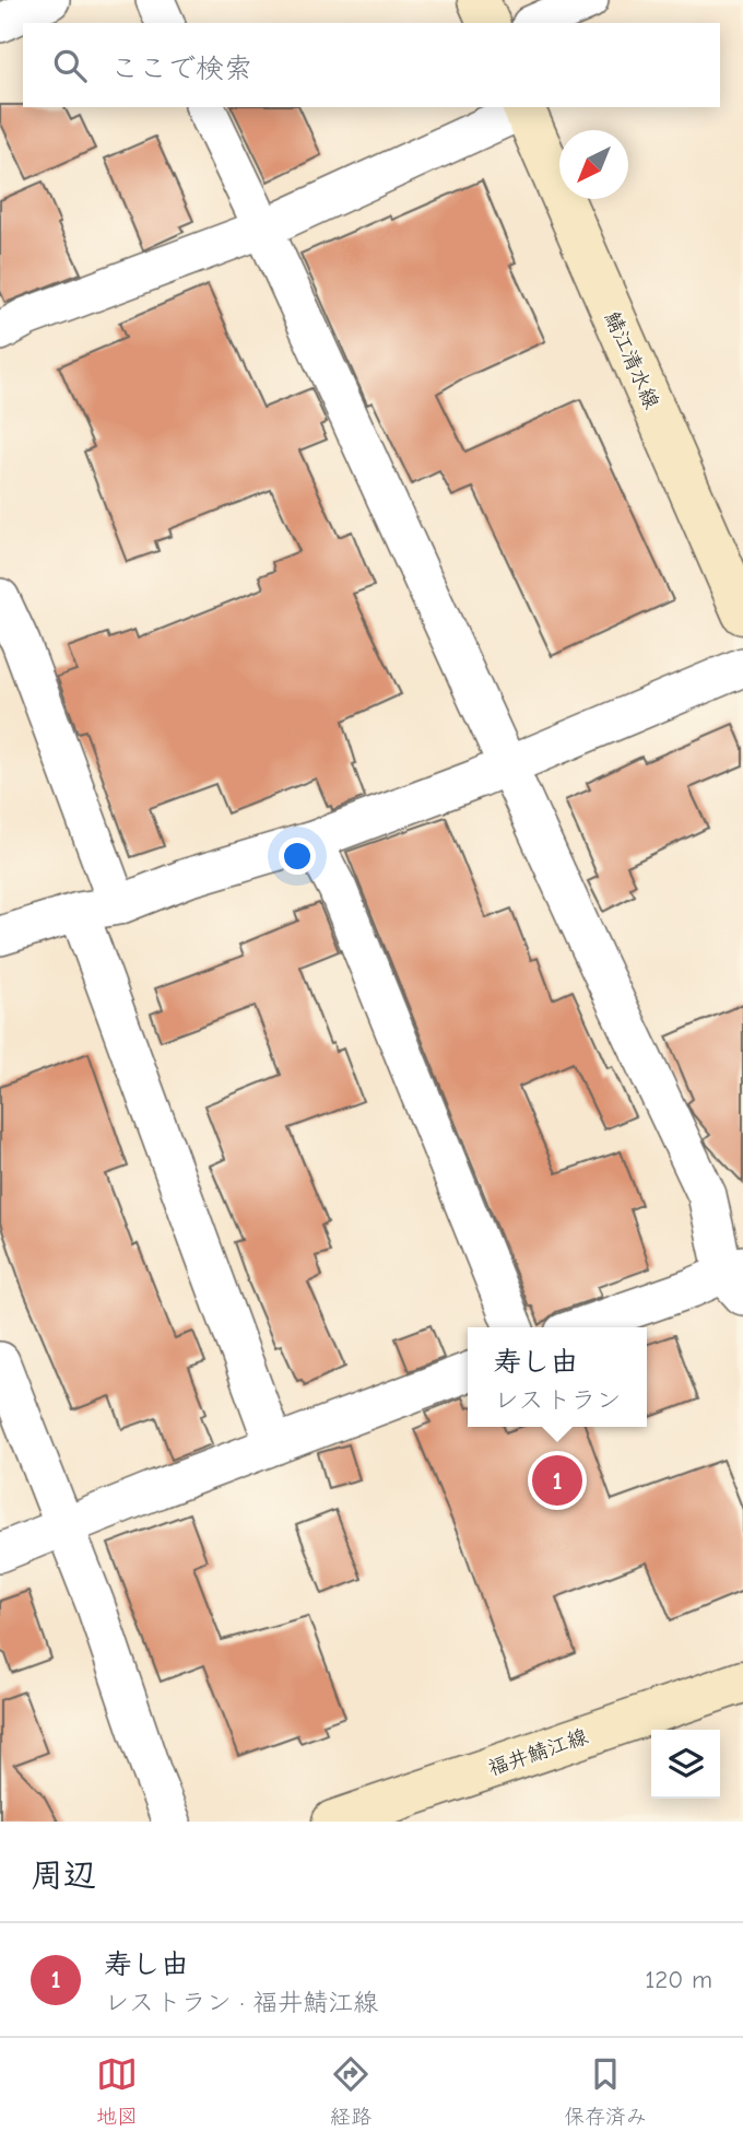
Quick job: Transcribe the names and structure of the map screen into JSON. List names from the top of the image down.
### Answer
{
  "streets": {
    "main road": ["鯖江清水線", "福井鯖江線"]
  },
  "north": "bottom left",
  "page": {
    "search": "ここで検索",
    "popup": ["寿し由", "レストラン"],
    "pins": "1",
    "heading": "周辺",
    "list": [
      {
        "mark": "1",
        "name": "寿し由",
        "note": "レストラン · 福井鯖江線",
        "value": "120 m"
      }
    ],
    "nav": ["地図", "経路", "保存済み"]
  }
}
